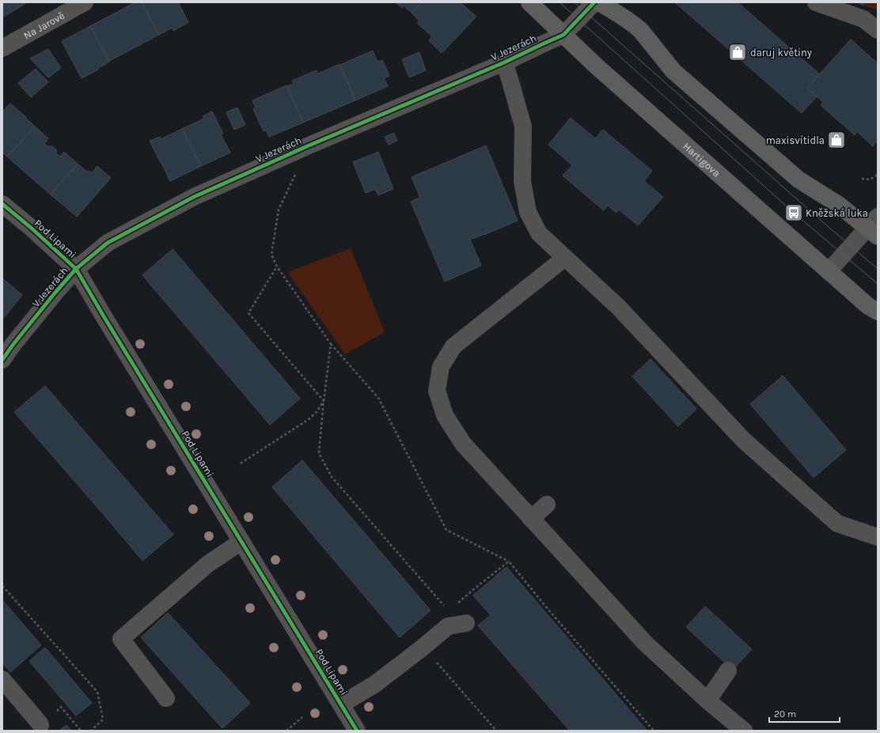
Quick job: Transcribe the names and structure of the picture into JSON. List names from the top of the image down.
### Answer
{
  "streets": {
    "main road": ["Hartigova"],
    "street": ["Na Jarově", "V Jezerách", "Pod Lipami"]
  },
  "crossings": [
    ["V Jezerách", "Hartigova"],
    ["V Jezerách", "Pod Lipami"]
  ],
  "places": {
    "shop": ["daruj květiny", "maxisvítidla"],
    "bus stop": ["Kněžská luka"]
  },
  "scale_bar": "20 m"
}
